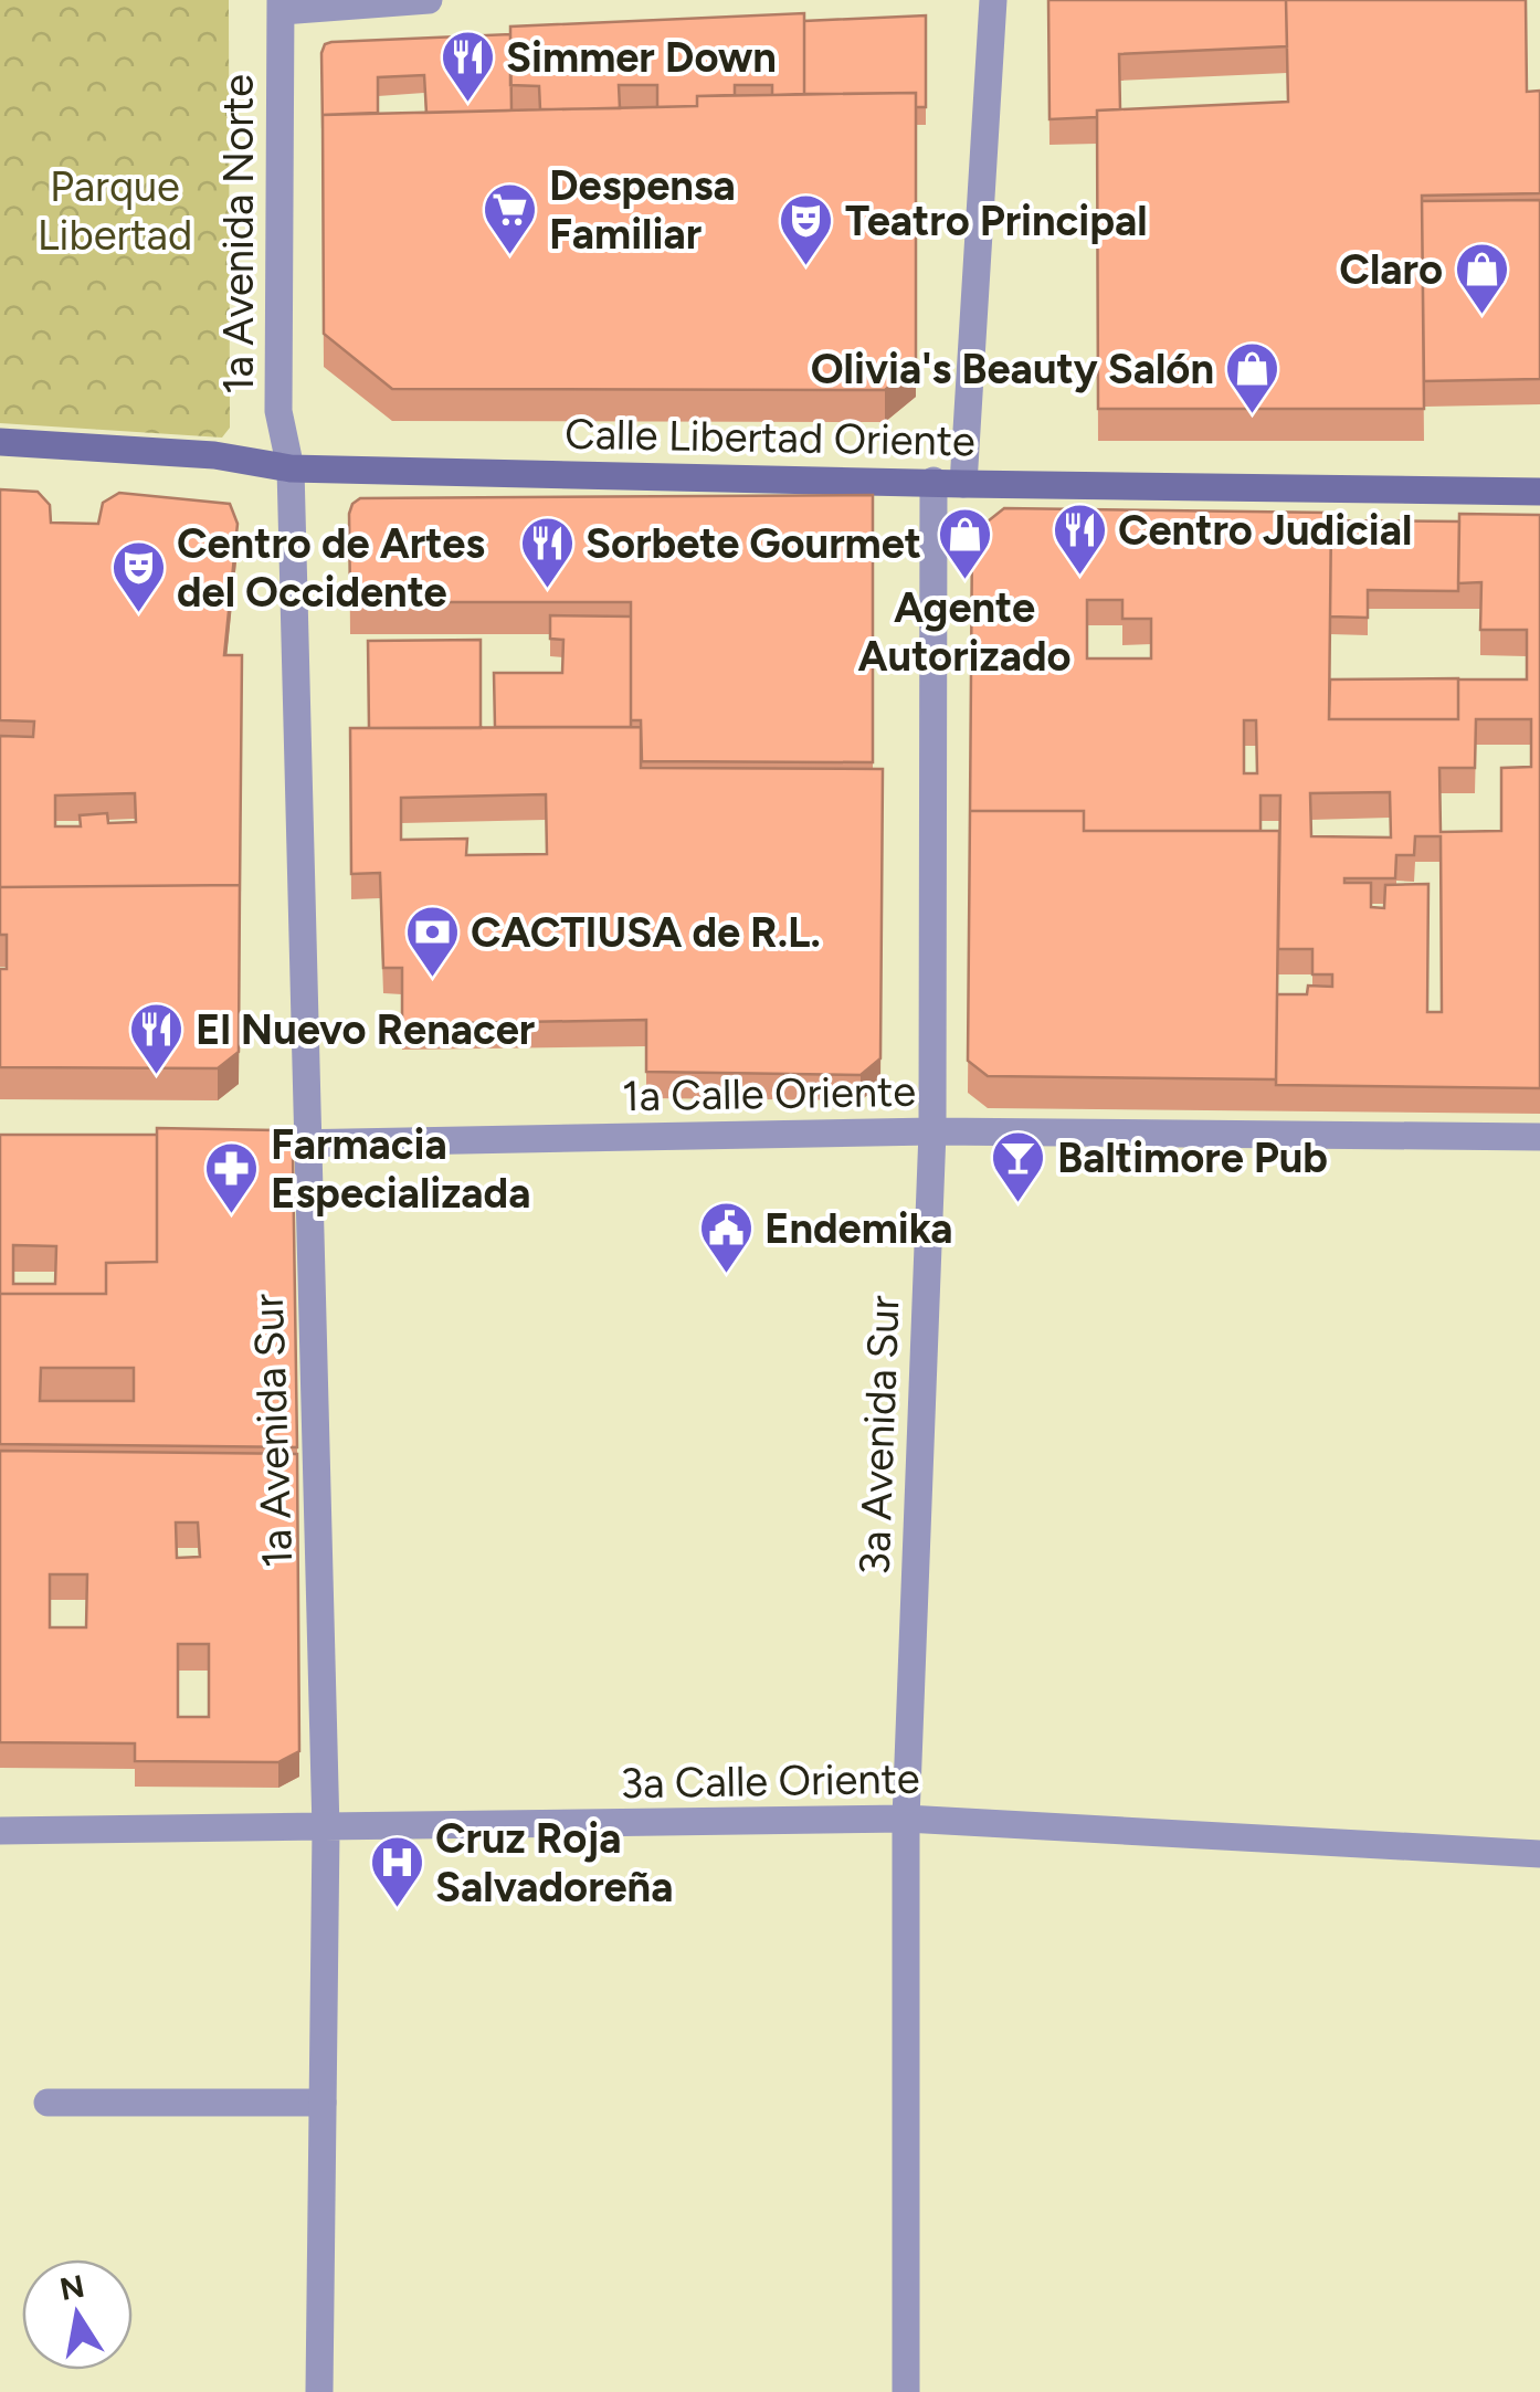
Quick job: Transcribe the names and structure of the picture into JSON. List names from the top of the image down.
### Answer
{
  "streets": {
    "main road": ["Calle Libertad Oriente"],
    "street": [
      "1a Avenida Norte",
      "1a Calle Oriente",
      "1a Avenida Sur",
      "3a Avenida Sur",
      "3a Calle Oriente"
    ]
  },
  "crossings": [
    ["1a Avenida Norte", "Calle Libertad Oriente"],
    ["1a Avenida Norte", "1a Avenida Sur"],
    ["Calle Libertad Oriente", "1a Avenida Sur"],
    ["Calle Libertad Oriente", "3a Avenida Sur"],
    ["1a Calle Oriente", "1a Avenida Sur"],
    ["1a Calle Oriente", "3a Avenida Sur"],
    ["1a Avenida Sur", "3a Calle Oriente"],
    ["3a Avenida Sur", "3a Calle Oriente"]
  ],
  "parks": ["Parque Libertad"],
  "places": {
    "restaurant": [
      "Simmer Down",
      "Centro Judicial",
      "Sorbete Gourmet",
      "El Nuevo Renacer"
    ],
    "supermarket": ["Despensa Familiar"],
    "theatre": ["Teatro Principal", "Centro de Artes del Occidente"],
    "shop": ["Claro", "Olivia's Beauty Salón", "Agente Autorizado"],
    "bank": ["CACTIUSA de R.L."],
    "bar": ["Baltimore Pub"],
    "pharmacy": ["Farmacia Especializada"],
    "public building": ["Endemika"],
    "hospital": ["Cruz Roja Salvadoreña"]
  },
  "north": "top"
}
